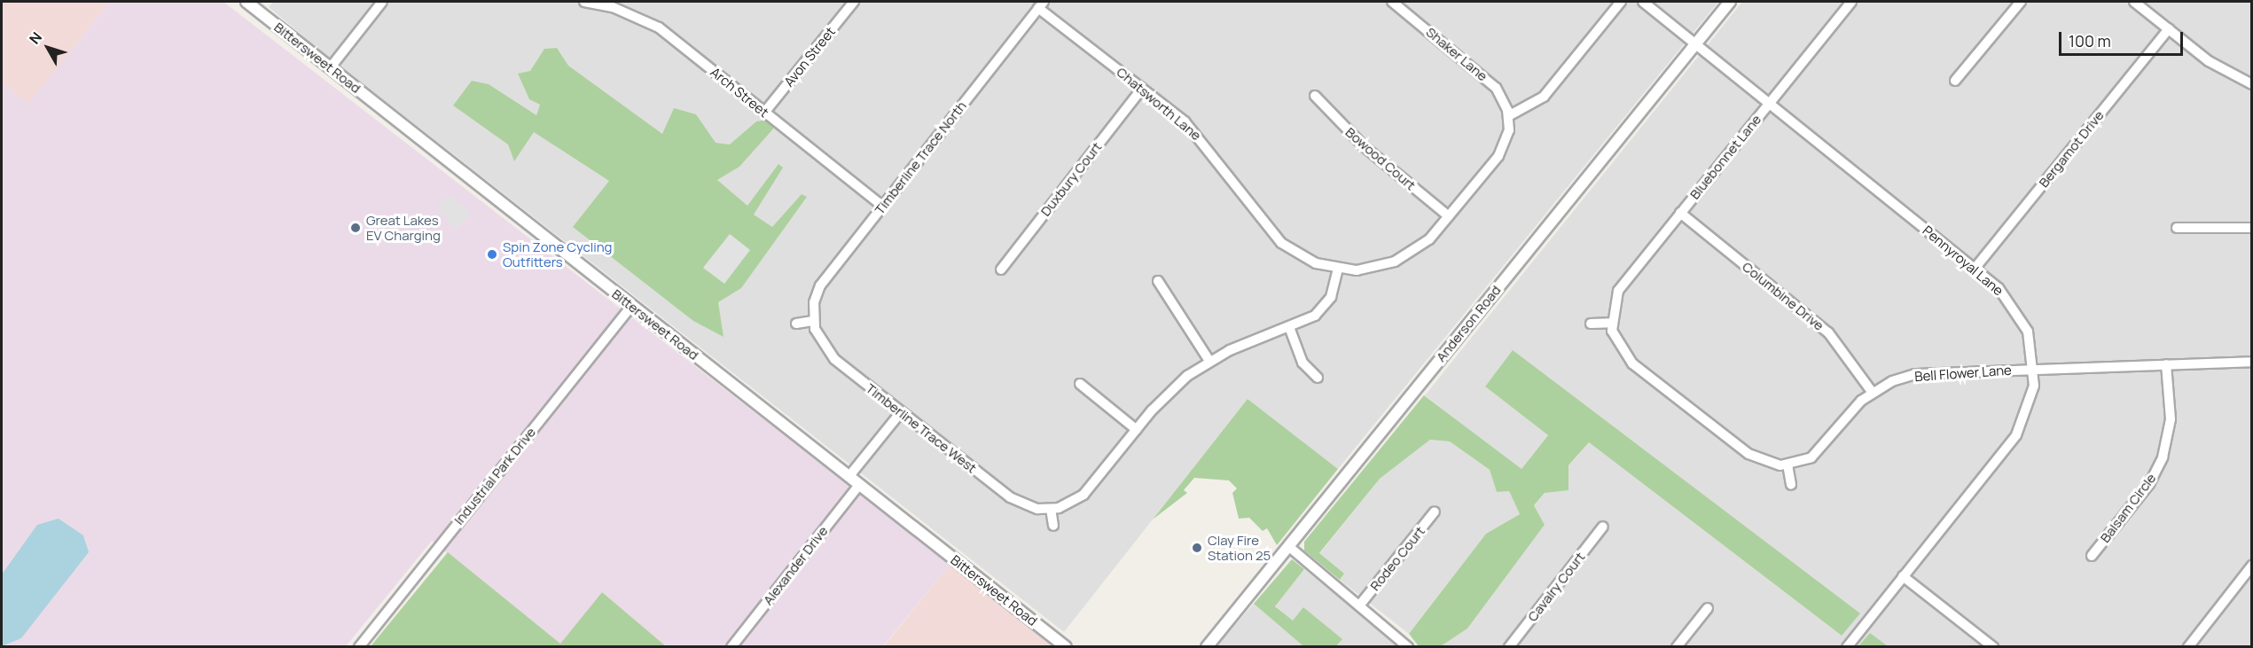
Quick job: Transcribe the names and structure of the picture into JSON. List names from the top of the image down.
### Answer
{
  "streets": {
    "street": [
      "Shaker Lane",
      "Avon Street",
      "Bittersweet Road",
      "Arch Street",
      "Chatsworth Lane",
      "Bergamot Drive",
      "Bluebonnet Lane",
      "Timberline Trace North",
      "Bowood Court",
      "Duxbury Court",
      "Pennyroyal Lane",
      "Columbine Drive",
      "Anderson Road",
      "Bell Flower Lane",
      "Timberline Trace West",
      "Industrial Park Drive",
      "Balsam Circle",
      "Rodeo Court",
      "Alexander Drive",
      "Cavalry Court"
    ]
  },
  "crossings": [
    ["Shaker Lane", "Chatsworth Lane"],
    ["Avon Street", "Arch Street"],
    ["Bittersweet Road", "Industrial Park Drive"],
    ["Bittersweet Road", "Alexander Drive"],
    ["Arch Street", "Timberline Trace North"],
    ["Chatsworth Lane", "Timberline Trace North"],
    ["Chatsworth Lane", "Bowood Court"],
    ["Chatsworth Lane", "Duxbury Court"],
    ["Bergamot Drive", "Pennyroyal Lane"],
    ["Bluebonnet Lane", "Pennyroyal Lane"],
    ["Bluebonnet Lane", "Columbine Drive"],
    ["Bluebonnet Lane", "Bell Flower Lane"],
    ["Timberline Trace North", "Timberline Trace West"],
    ["Pennyroyal Lane", "Anderson Road"],
    ["Pennyroyal Lane", "Bell Flower Lane"],
    ["Columbine Drive", "Bell Flower Lane"],
    ["Bell Flower Lane", "Balsam Circle"]
  ],
  "places": ["Great Lakes EV Charging", "Spin Zone Cycling Outfitters", "Clay Fire Station 25"],
  "scale_bar": "100 m",
  "north": "top left"
}
